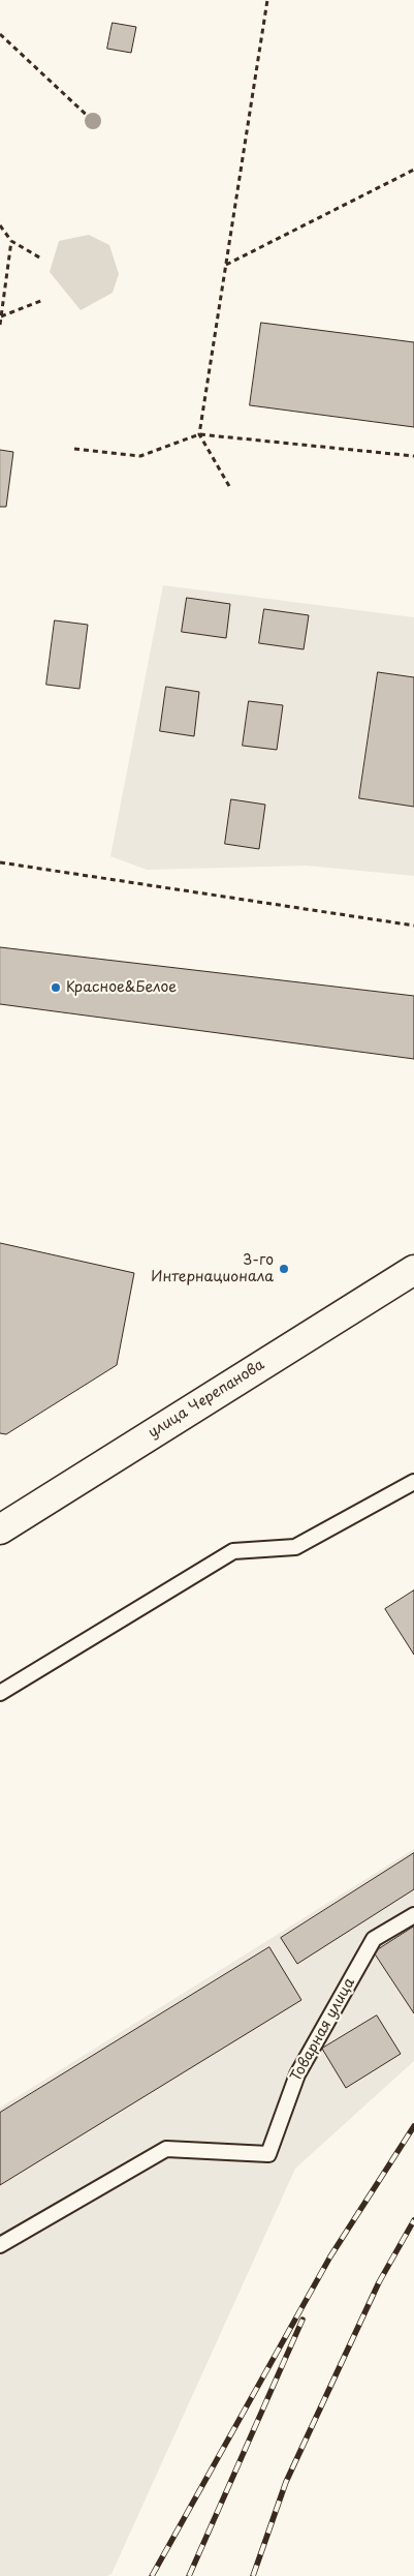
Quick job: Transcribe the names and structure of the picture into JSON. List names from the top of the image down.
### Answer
{
  "streets": {
    "main road": ["улица Черепанова"],
    "lane": ["Товарная улица"]
  },
  "places": ["Красное&Белое", "3-го Интернационала"]
}
